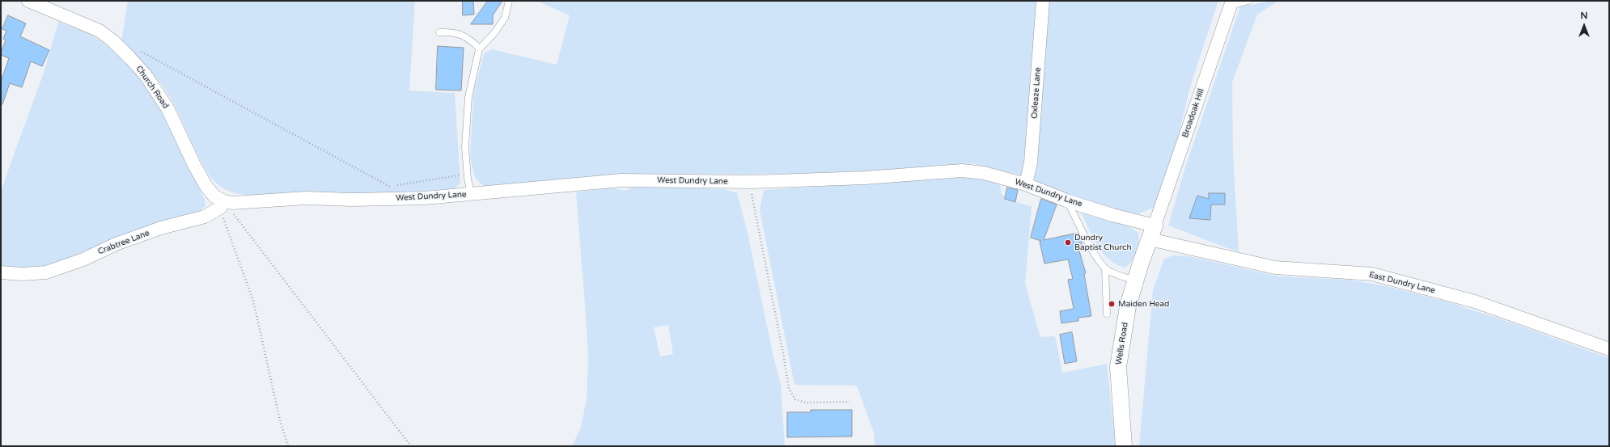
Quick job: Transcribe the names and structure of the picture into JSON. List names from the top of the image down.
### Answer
{
  "streets": {
    "street": [
      "Church Road",
      "Oxleaze Lane",
      "Broadoak Hill",
      "West Dundry Lane",
      "Crabtree Lane",
      "East Dundry Lane",
      "Wells Road"
    ]
  },
  "crossings": [
    ["Church Road", "West Dundry Lane"],
    ["Church Road", "Crabtree Lane"],
    ["Oxleaze Lane", "West Dundry Lane"],
    ["Broadoak Hill", "West Dundry Lane"],
    ["Broadoak Hill", "East Dundry Lane"],
    ["Broadoak Hill", "Wells Road"],
    ["West Dundry Lane", "Crabtree Lane"],
    ["West Dundry Lane", "East Dundry Lane"],
    ["West Dundry Lane", "Wells Road"],
    ["East Dundry Lane", "Wells Road"]
  ],
  "places": ["Dundry Baptist Church", "Maiden Head"],
  "north": "top"
}
